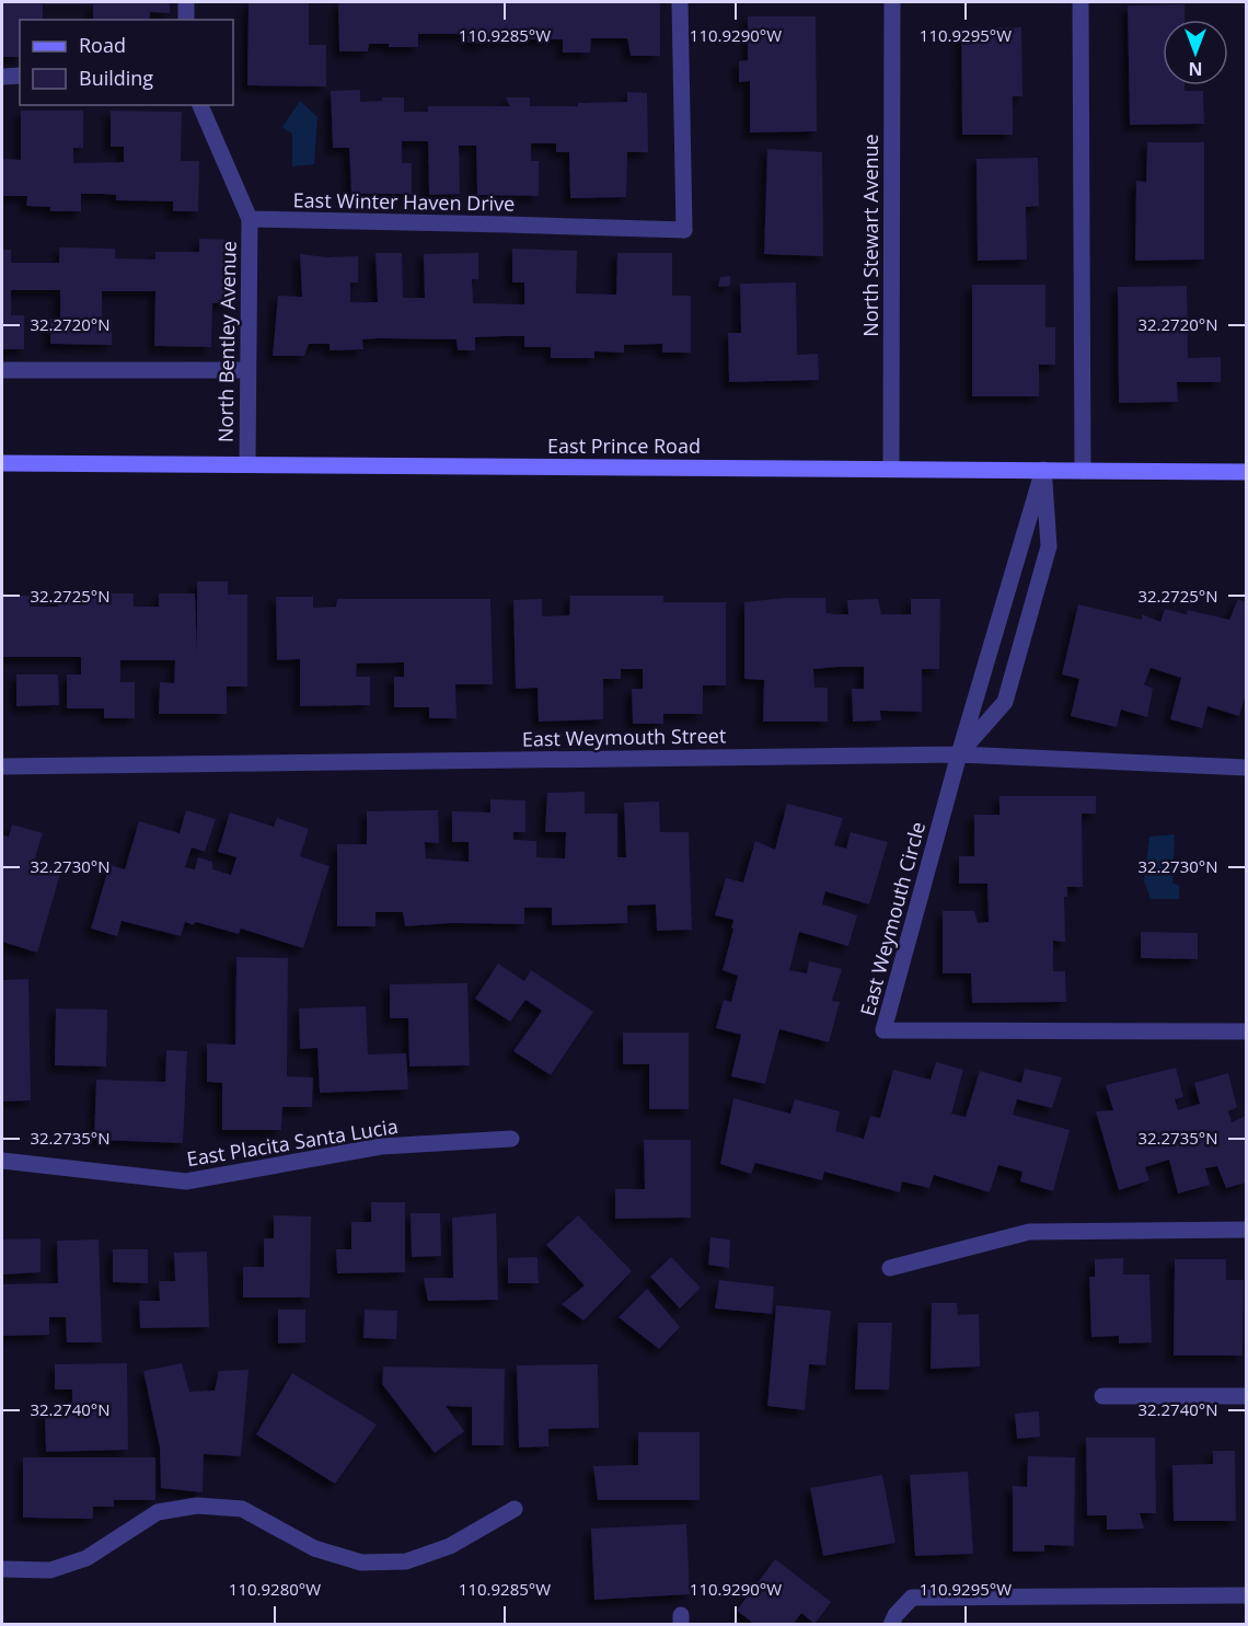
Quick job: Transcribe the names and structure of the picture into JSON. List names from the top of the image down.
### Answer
{
  "streets": {
    "main road": ["East Prince Road"],
    "street": [
      "East Winter Haven Drive",
      "North Stewart Avenue",
      "North Bentley Avenue",
      "East Weymouth Street",
      "East Weymouth Circle",
      "East Placita Santa Lucia"
    ]
  },
  "crossings": [
    ["East Winter Haven Drive", "North Bentley Avenue"],
    ["North Stewart Avenue", "East Prince Road"],
    ["North Bentley Avenue", "East Prince Road"],
    ["East Prince Road", "East Weymouth Circle"],
    ["East Weymouth Street", "East Weymouth Circle"]
  ],
  "legend": ["Road", "Building"],
  "north": "bottom",
  "coordinates": [
    "110.9285°W",
    "110.9290°W",
    "110.9295°W",
    "32.2720°N",
    "32.2725°N",
    "32.2730°N",
    "32.2735°N",
    "32.2740°N",
    "110.9280°W"
  ]
}
